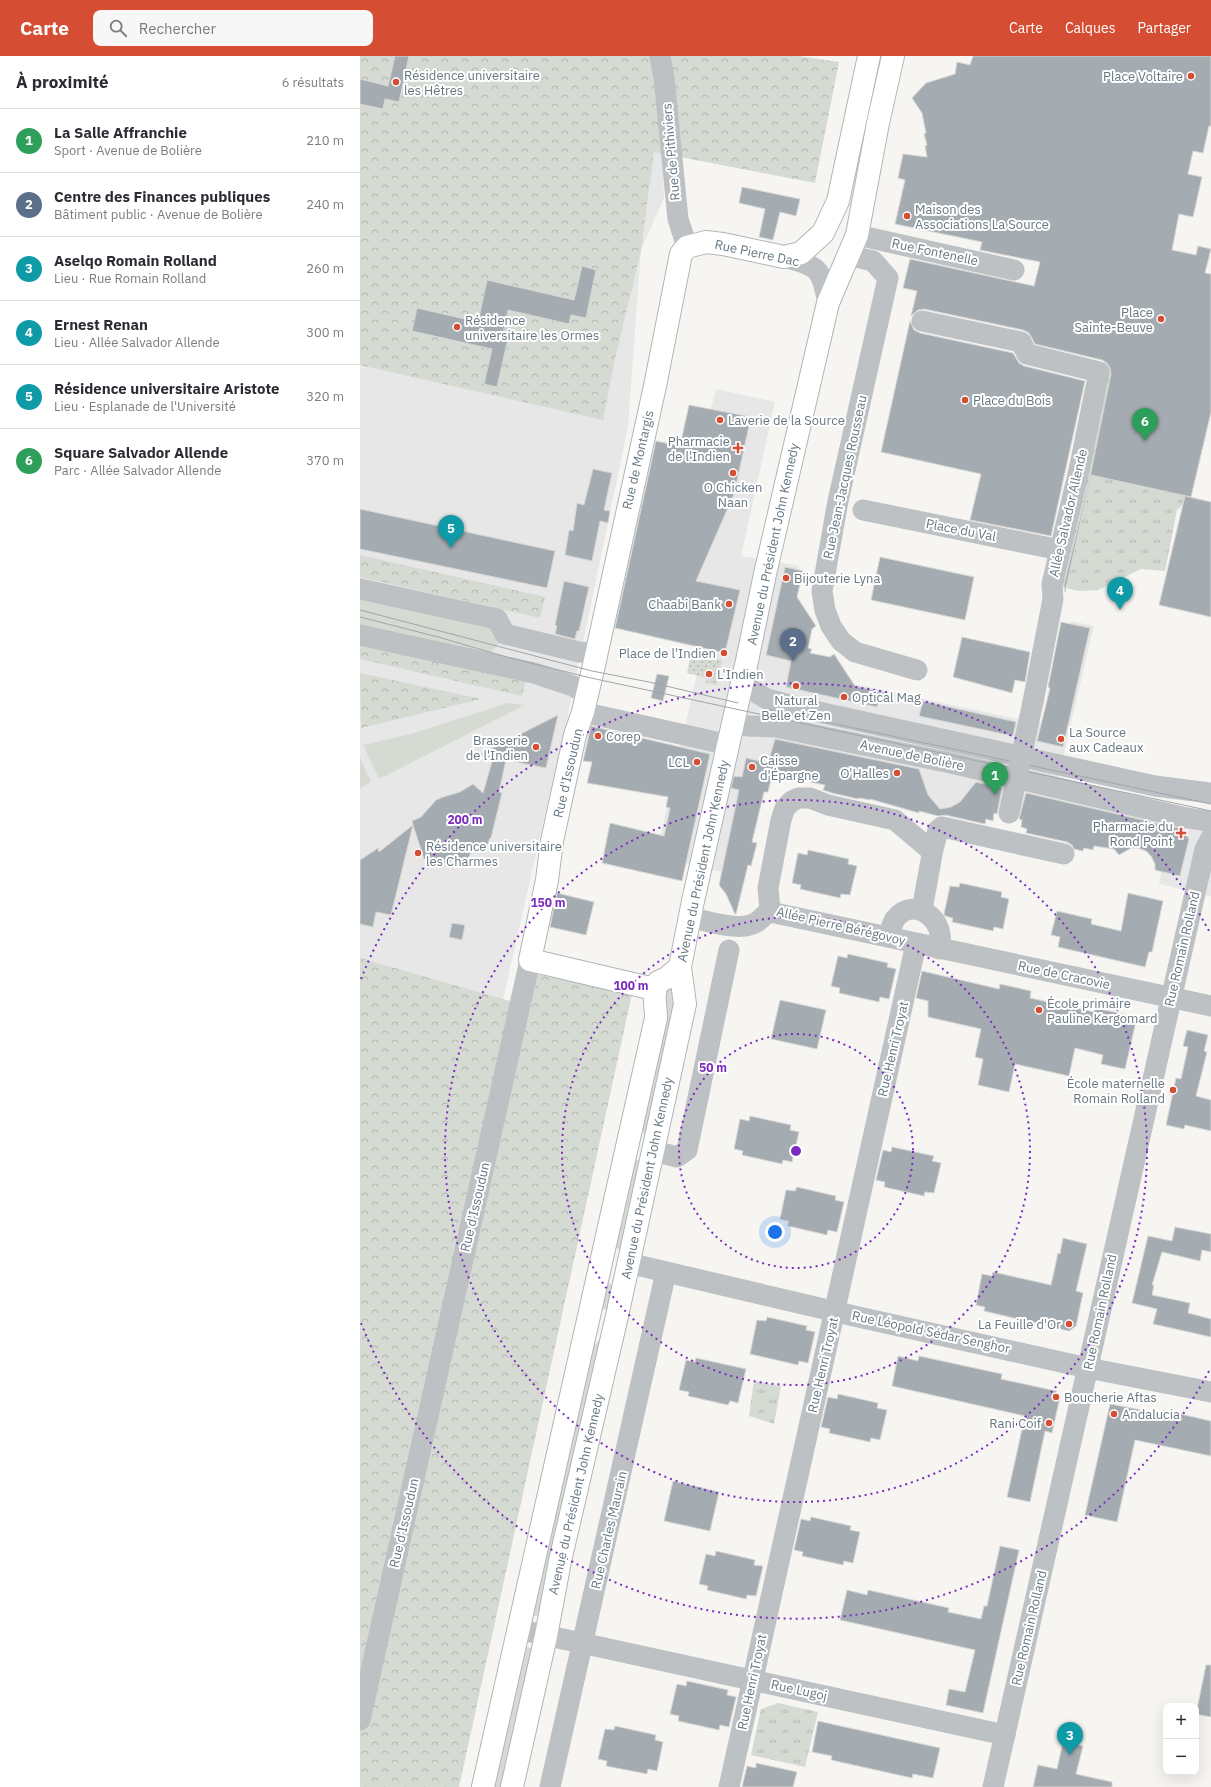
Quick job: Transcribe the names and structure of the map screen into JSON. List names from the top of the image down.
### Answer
{
  "streets": {
    "main road": [
      "Rue Pierre Dac",
      "Rue de Montargis",
      "Avenue du Président John Kennedy",
      "Rue d'Issoudun"
    ],
    "street": [
      "Rue de Pithiviers",
      "Rue Fontenelle",
      "Rue Jean-Jacques Rousseau",
      "Allée Salvador Allende",
      "Place du Val",
      "Avenue de Bolière",
      "Allée Pierre Bérégovoy",
      "Rue Romain Rolland",
      "Rue de Cracovie",
      "Rue Henri Troyat",
      "Rue Léopold Sédar Senghor",
      "Rue Charles Maurain",
      "Rue Lugoj"
    ]
  },
  "crossings": [
    ["Rue de Pithiviers", "Rue Pierre Dac"],
    ["Rue de Pithiviers", "Rue de Montargis"],
    ["Rue Fontenelle", "Avenue du Président John Kennedy"],
    ["Rue Pierre Dac", "Rue de Montargis"],
    ["Rue Pierre Dac", "Avenue du Président John Kennedy"],
    ["Rue de Montargis", "Rue d'Issoudun"],
    ["Rue Jean-Jacques Rousseau", "Avenue du Président John Kennedy"],
    ["Allée Salvador Allende", "Place du Val"],
    ["Avenue du Président John Kennedy", "Avenue de Bolière"],
    ["Avenue du Président John Kennedy", "Rue Léopold Sédar Senghor"],
    ["Avenue du Président John Kennedy", "Rue Lugoj"],
    ["Avenue de Bolière", "Rue Romain Rolland"],
    ["Allée Pierre Bérégovoy", "Rue de Cracovie"],
    ["Allée Pierre Bérégovoy", "Rue Henri Troyat"],
    ["Rue Romain Rolland", "Rue de Cracovie"],
    ["Rue Romain Rolland", "Rue Léopold Sédar Senghor"],
    ["Rue Romain Rolland", "Rue Lugoj"],
    ["Rue de Cracovie", "Rue Henri Troyat"],
    ["Rue Henri Troyat", "Rue Léopold Sédar Senghor"],
    ["Rue Henri Troyat", "Rue Lugoj"],
    ["Rue Léopold Sédar Senghor", "Rue Charles Maurain"],
    ["Rue Charles Maurain", "Rue Lugoj"]
  ],
  "places": {
    "other": [
      "Place Voltaire",
      "Résidence universitaire les Hêtres",
      "Maison des Associations La Source",
      "Place Sainte-Beuve",
      "Résidence universitaire les Ormes",
      "Place du Bois",
      "Laverie de la Source",
      "O Chicken Naan",
      "Bijouterie Lyna",
      "Chaabi Bank",
      "Place de l'Indien",
      "L'Indien",
      "Natural Belle et Zen",
      "Optical Mag",
      "Corep",
      "La Source aux Cadeaux",
      "Brasserie de l'Indien",
      "LCL",
      "Caisse d'Épargne",
      "O'Halles",
      "Résidence universitaire les Charmes",
      "École primaire Pauline Kergomard",
      "École maternelle Romain Rolland",
      "La Feuille d'Or",
      "Boucherie Aftas",
      "Andalucia",
      "Rani Coif"
    ],
    "health": ["Pharmacie de l'Indien", "Pharmacie du Rond Point"]
  },
  "page": {
    "header": "Carte",
    "search": "Rechercher",
    "nav": ["Carte", "Calques", "Partager"],
    "heading": ["À proximité", "6 résultats"],
    "list": [
      {
        "mark": "1",
        "name": "La Salle Affranchie",
        "note": "Sport · Avenue de Bolière",
        "value": "210 m"
      },
      {
        "mark": "2",
        "name": "Centre des Finances publiques",
        "note": "Bâtiment public · Avenue de Bolière",
        "value": "240 m"
      },
      {
        "mark": "3",
        "name": "Aselqo Romain Rolland",
        "note": "Lieu · Rue Romain Rolland",
        "value": "260 m"
      },
      {
        "mark": "4",
        "name": "Ernest Renan",
        "note": "Lieu · Allée Salvador Allende",
        "value": "300 m"
      },
      {
        "mark": "5",
        "name": "Résidence universitaire Aristote",
        "note": "Lieu · Esplanade de l'Université",
        "value": "320 m"
      },
      {
        "mark": "6",
        "name": "Square Salvador Allende",
        "note": "Parc · Allée Salvador Allende",
        "value": "370 m"
      }
    ],
    "pins": [
      "6",
      "5",
      "4",
      "2",
      "1",
      "3"
    ],
    "map_buttons": ["+", "−"]
  },
  "rings": [
    "200 m",
    "150 m",
    "100 m",
    "50 m"
  ]
}
